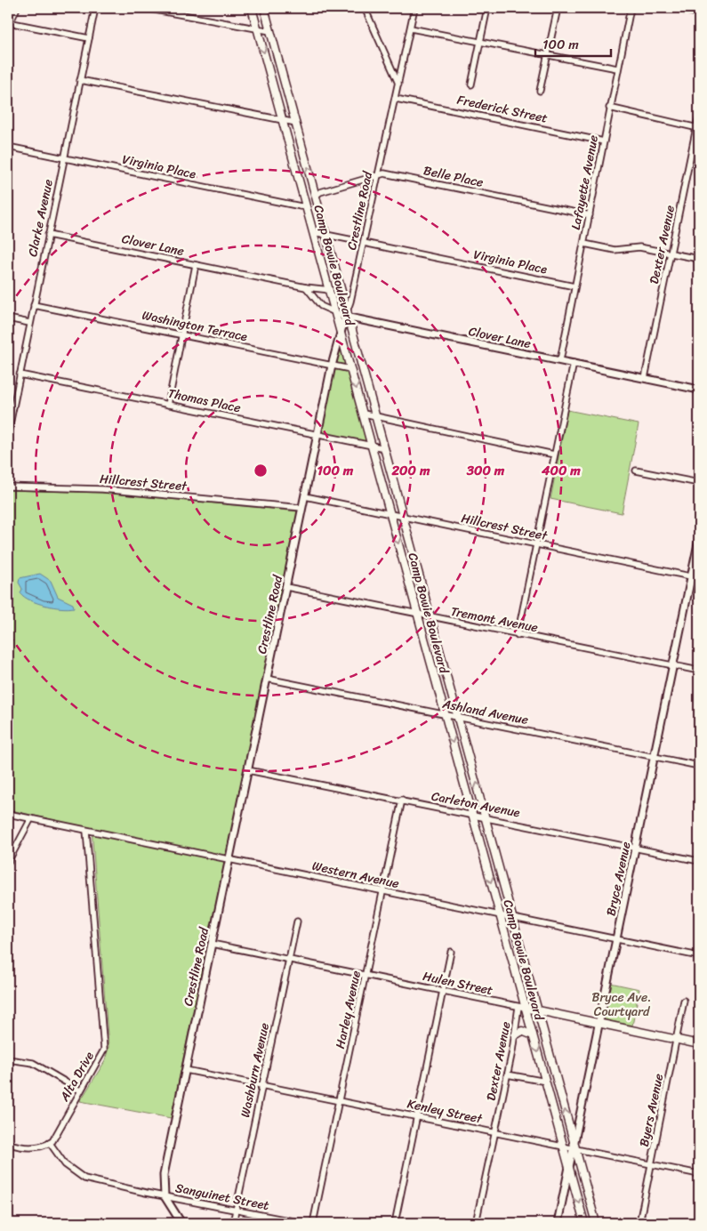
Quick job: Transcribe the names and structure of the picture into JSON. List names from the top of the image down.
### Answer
{
  "streets": {
    "main road": ["Camp Bowie Boulevard", "Hulen Street"],
    "street": [
      "Frederick Street",
      "Virginia Place",
      "Belle Place",
      "Lafayette Avenue",
      "Crestline Road",
      "Clarke Avenue",
      "Clover Lane",
      "Dexter Avenue",
      "Washington Terrace",
      "Thomas Place",
      "Hillcrest Street",
      "Tremont Avenue",
      "Ashland Avenue",
      "Carleton Avenue",
      "Western Avenue",
      "Bryce Avenue",
      "Harley Avenue",
      "Washburn Avenue",
      "Alta Drive",
      "Byers Avenue",
      "Kenley Street",
      "Sanguinet Street"
    ]
  },
  "crossings": [
    ["Frederick Street", "Lafayette Avenue"],
    ["Frederick Street", "Crestline Road"],
    ["Virginia Place", "Lafayette Avenue"],
    ["Virginia Place", "Crestline Road"],
    ["Virginia Place", "Clarke Avenue"],
    ["Virginia Place", "Camp Bowie Boulevard"],
    ["Belle Place", "Lafayette Avenue"],
    ["Belle Place", "Crestline Road"],
    ["Belle Place", "Camp Bowie Boulevard"],
    ["Lafayette Avenue", "Clover Lane"],
    ["Crestline Road", "Clover Lane"],
    ["Crestline Road", "Camp Bowie Boulevard"],
    ["Crestline Road", "Washington Terrace"],
    ["Crestline Road", "Thomas Place"],
    ["Crestline Road", "Hillcrest Street"],
    ["Crestline Road", "Tremont Avenue"],
    ["Crestline Road", "Ashland Avenue"],
    ["Crestline Road", "Carleton Avenue"],
    ["Crestline Road", "Western Avenue"],
    ["Crestline Road", "Hulen Street"],
    ["Crestline Road", "Kenley Street"],
    ["Crestline Road", "Sanguinet Street"],
    ["Clarke Avenue", "Clover Lane"],
    ["Clarke Avenue", "Washington Terrace"],
    ["Clarke Avenue", "Thomas Place"],
    ["Clover Lane", "Dexter Avenue"],
    ["Clover Lane", "Camp Bowie Boulevard"],
    ["Dexter Avenue", "Camp Bowie Boulevard"],
    ["Dexter Avenue", "Hulen Street"],
    ["Dexter Avenue", "Kenley Street"],
    ["Camp Bowie Boulevard", "Washington Terrace"],
    ["Camp Bowie Boulevard", "Thomas Place"],
    ["Camp Bowie Boulevard", "Hillcrest Street"],
    ["Camp Bowie Boulevard", "Tremont Avenue"],
    ["Camp Bowie Boulevard", "Ashland Avenue"],
    ["Camp Bowie Boulevard", "Carleton Avenue"],
    ["Camp Bowie Boulevard", "Western Avenue"],
    ["Camp Bowie Boulevard", "Bryce Avenue"],
    ["Camp Bowie Boulevard", "Hulen Street"],
    ["Camp Bowie Boulevard", "Kenley Street"],
    ["Hillcrest Street", "Bryce Avenue"],
    ["Tremont Avenue", "Bryce Avenue"],
    ["Ashland Avenue", "Bryce Avenue"],
    ["Carleton Avenue", "Bryce Avenue"],
    ["Carleton Avenue", "Harley Avenue"],
    ["Western Avenue", "Bryce Avenue"],
    ["Western Avenue", "Harley Avenue"],
    ["Western Avenue", "Alta Drive"],
    ["Bryce Avenue", "Hulen Street"],
    ["Bryce Avenue", "Kenley Street"],
    ["Hulen Street", "Harley Avenue"],
    ["Hulen Street", "Washburn Avenue"],
    ["Hulen Street", "Byers Avenue"],
    ["Harley Avenue", "Kenley Street"],
    ["Washburn Avenue", "Kenley Street"],
    ["Washburn Avenue", "Sanguinet Street"],
    ["Byers Avenue", "Kenley Street"]
  ],
  "parks": ["Bryce Ave. Courtyard"],
  "scale_bar": "100 m",
  "rings": [
    "100 m",
    "200 m",
    "300 m",
    "400 m"
  ]
}
